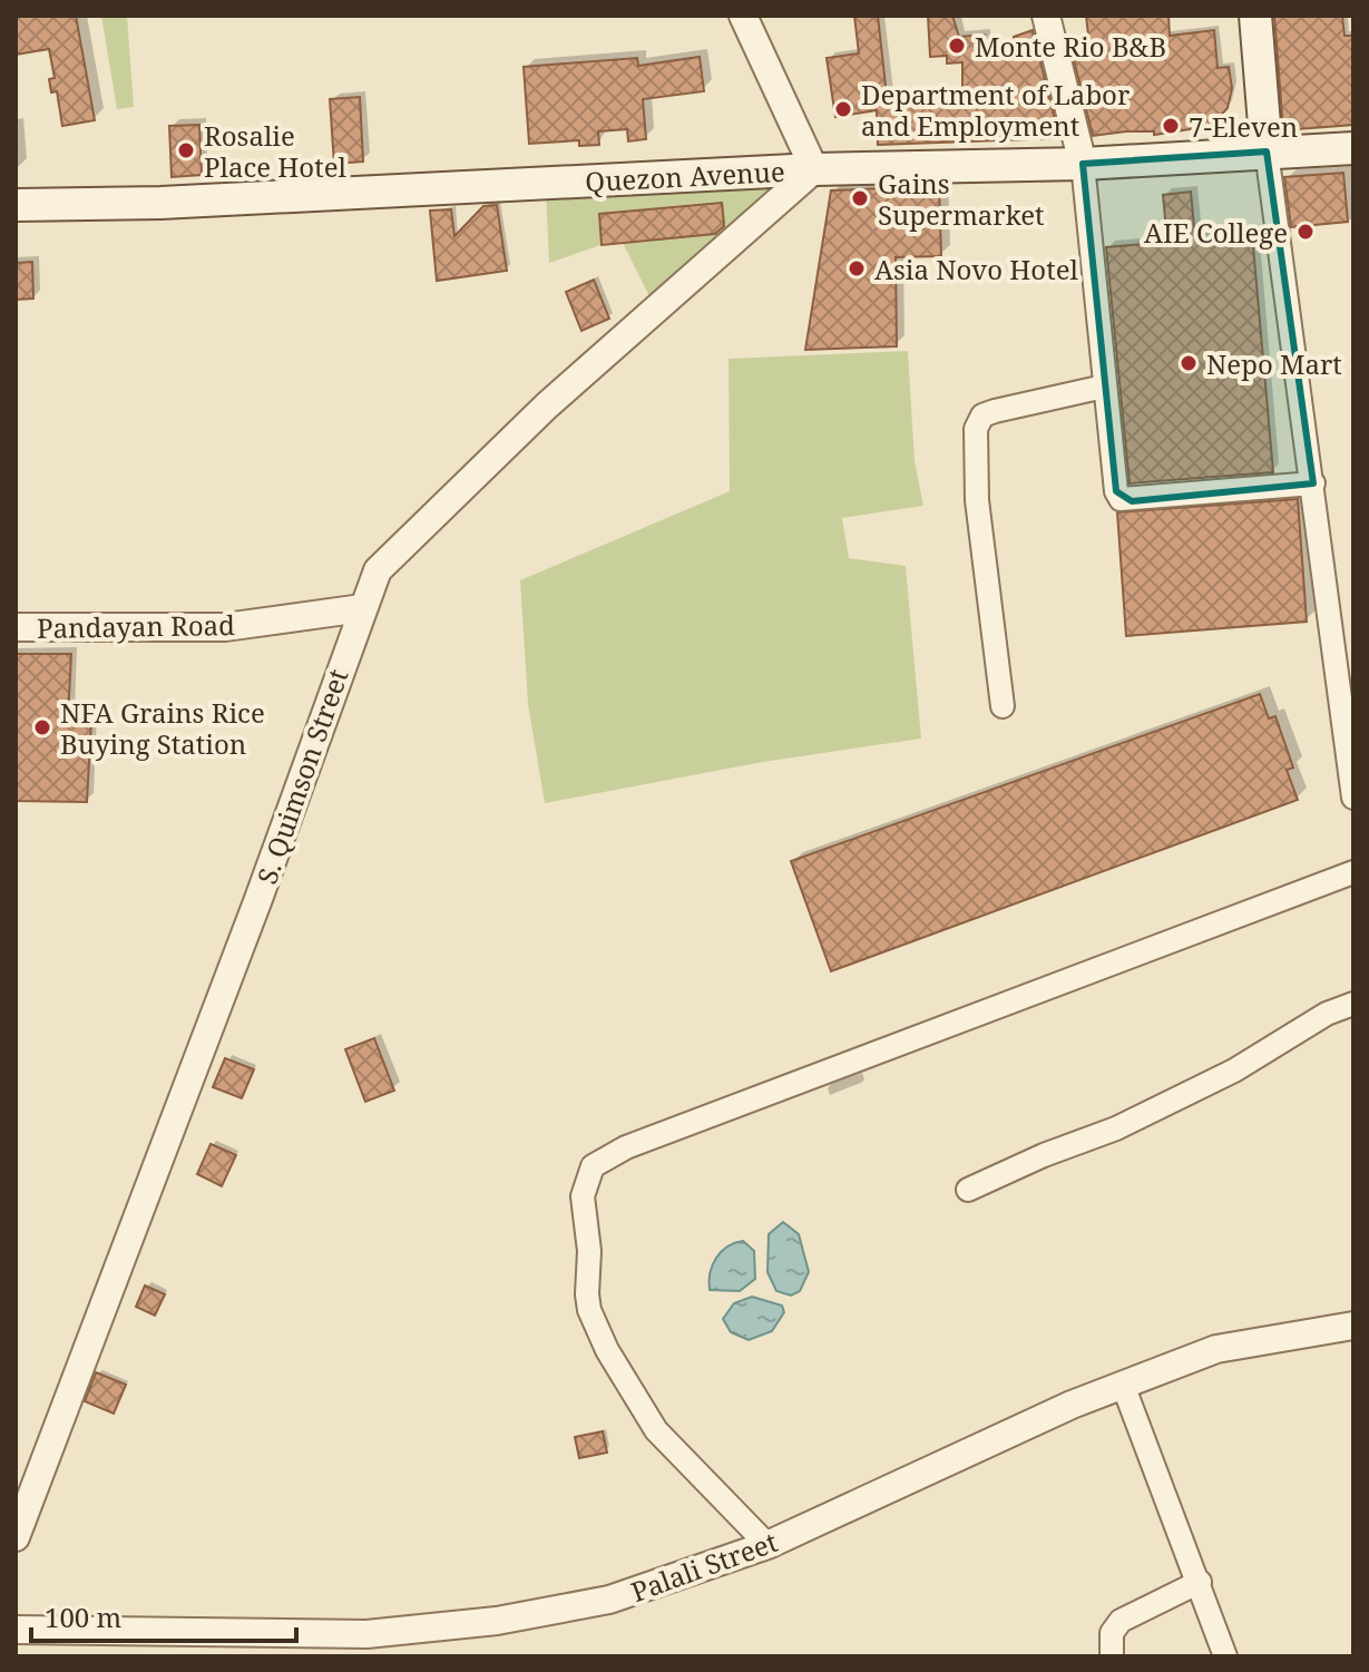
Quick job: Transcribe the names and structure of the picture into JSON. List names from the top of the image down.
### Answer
{
  "streets": {
    "main road": ["Quezon Avenue"],
    "street": ["Pandayan Road", "S. Quimson Street", "Palali Street"]
  },
  "crossings": [
    ["Quezon Avenue", "S. Quimson Street"],
    ["Pandayan Road", "S. Quimson Street"]
  ],
  "places": [
    "Monte Rio B&B",
    "Department of Labor and Employment",
    "7-Eleven",
    "Rosalie Place Hotel",
    "Gains Supermarket",
    "AIE College",
    "Asia Novo Hotel",
    "Nepo Mart",
    "NFA Grains Rice Buying Station"
  ],
  "scale_bar": "100 m"
}
